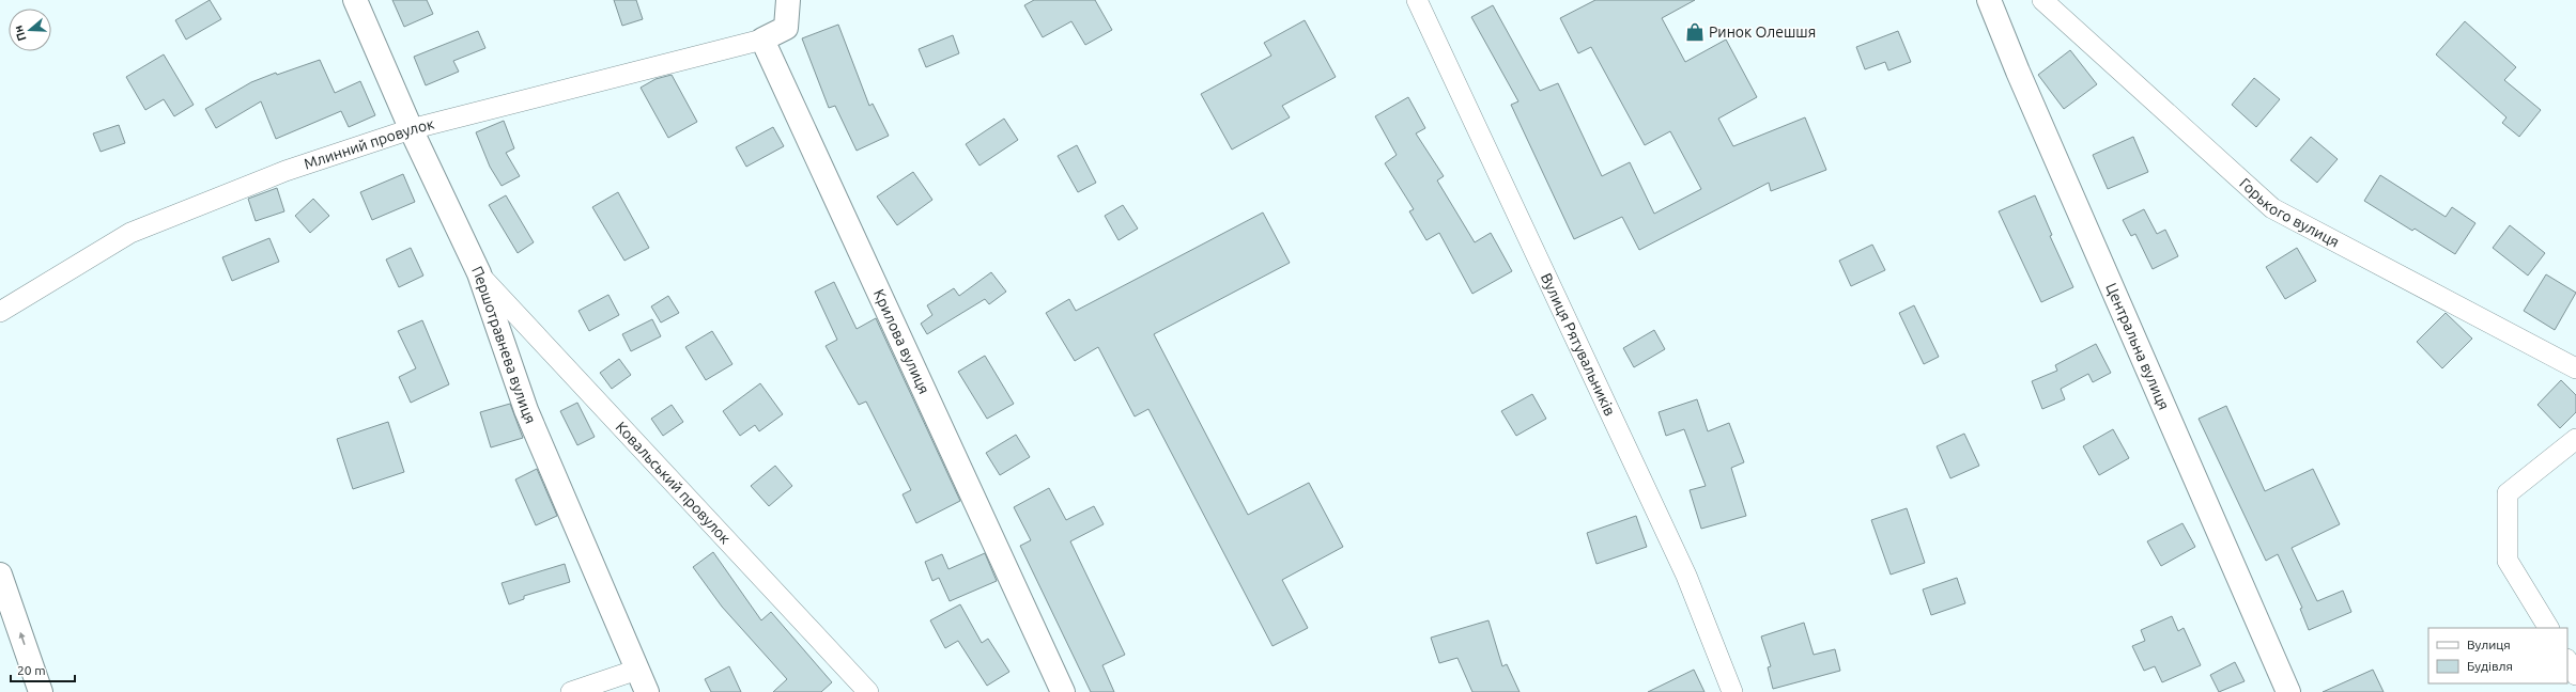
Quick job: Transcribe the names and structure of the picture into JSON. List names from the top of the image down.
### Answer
{
  "streets": {
    "main road": ["Крилова вулиця", "Першотравнева вулиця", "Центральна вулиця"],
    "street": [
      "Млинний провулок",
      "Горького вулиця",
      "Вулиця Рятувальників",
      "Ковальський провулок"
    ]
  },
  "crossings": [
    ["Млинний провулок", "Крилова вулиця"],
    ["Млинний провулок", "Першотравнева вулиця"],
    ["Першотравнева вулиця", "Ковальський провулок"]
  ],
  "places": {
    "shop": ["Ринок Олешшя"]
  },
  "legend": ["Вулиця", "Будівля"],
  "scale_bar": "20 m",
  "north": "left"
}
